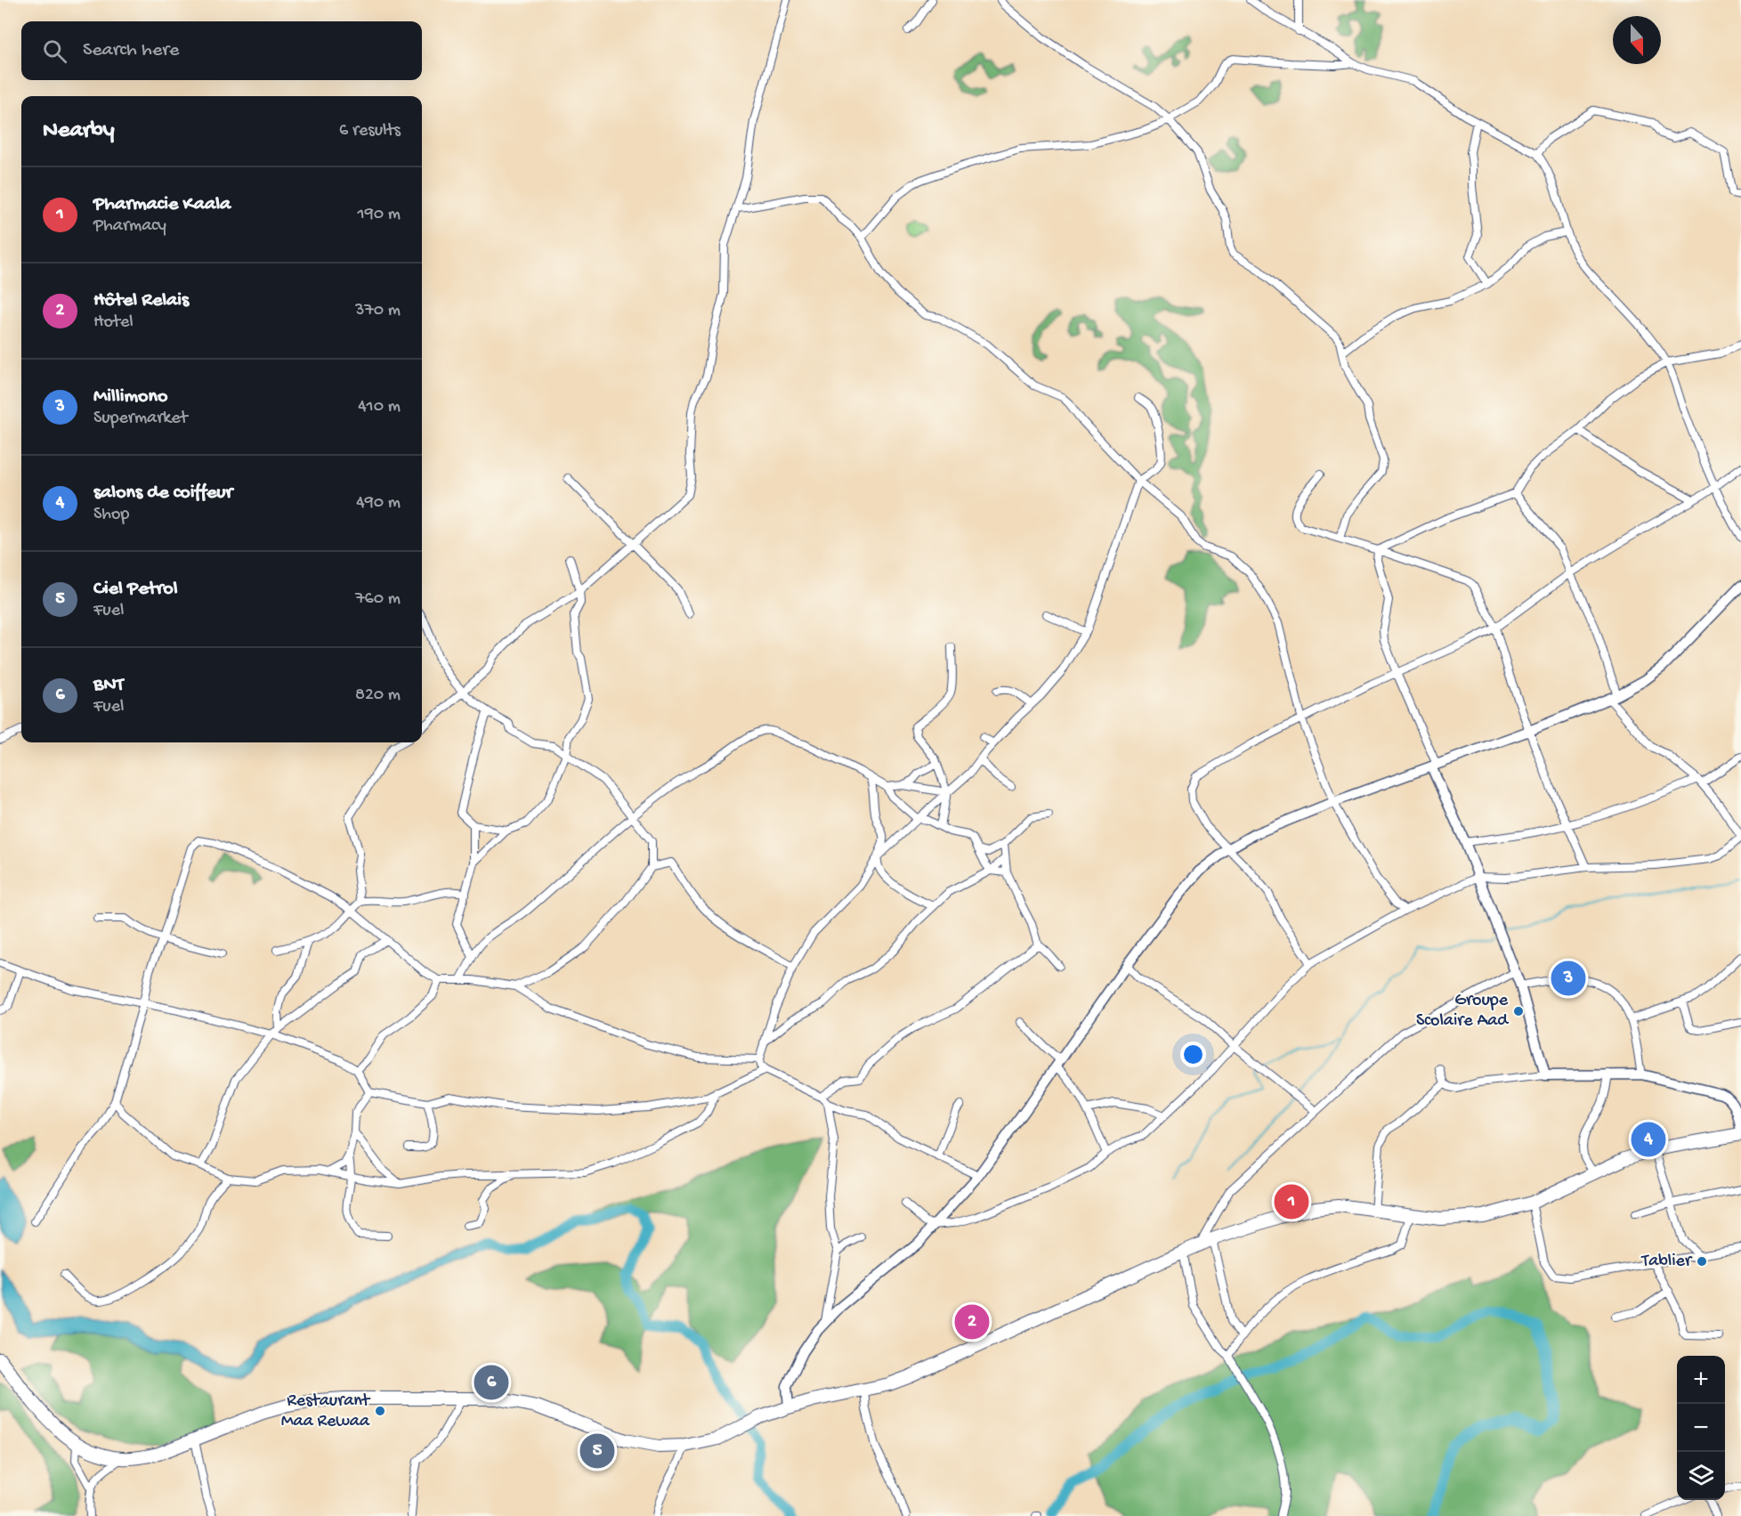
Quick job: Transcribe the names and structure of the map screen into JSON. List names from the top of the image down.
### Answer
{
  "places": ["Groupe Scolaire Aad", "Tablier", "Restaurant Maa Rewaa"],
  "north": "bottom",
  "page": {
    "search": "Search here",
    "heading": ["Nearby", "6 results"],
    "list": [
      {
        "mark": "1",
        "name": "Pharmacie Kaala",
        "note": "Pharmacy",
        "value": "190 m"
      },
      {
        "mark": "2",
        "name": "Hôtel Relais",
        "note": "Hotel",
        "value": "370 m"
      },
      {
        "mark": "3",
        "name": "Millimono",
        "note": "Supermarket",
        "value": "410 m"
      },
      {
        "mark": "4",
        "name": "salons de coiffeur",
        "note": "Shop",
        "value": "490 m"
      },
      {
        "mark": "5",
        "name": "Ciel Petrol",
        "note": "Fuel",
        "value": "760 m"
      },
      {
        "mark": "6",
        "name": "BNT",
        "note": "Fuel",
        "value": "820 m"
      }
    ],
    "pins": [
      "3",
      "4",
      "1",
      "2",
      "6",
      "5"
    ],
    "map_buttons": ["+", "−"]
  }
}
